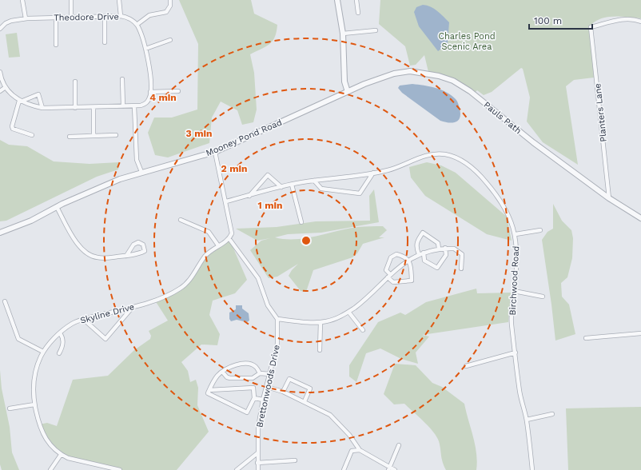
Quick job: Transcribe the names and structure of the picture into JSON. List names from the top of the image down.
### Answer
{
  "streets": {
    "street": [
      "Theodore Drive",
      "Planters Lane",
      "Pauls Path",
      "Mooney Pond Road",
      "Birchwood Road",
      "Skyline Drive",
      "Brettonwoods Drive"
    ]
  },
  "crossings": [
    ["Planters Lane", "Pauls Path"],
    ["Pauls Path", "Mooney Pond Road"]
  ],
  "parks": ["Charles Pond Scenic Area"],
  "scale_bar": "100 m",
  "rings": [
    "4 min",
    "3 min",
    "2 min",
    "1 min"
  ]
}
